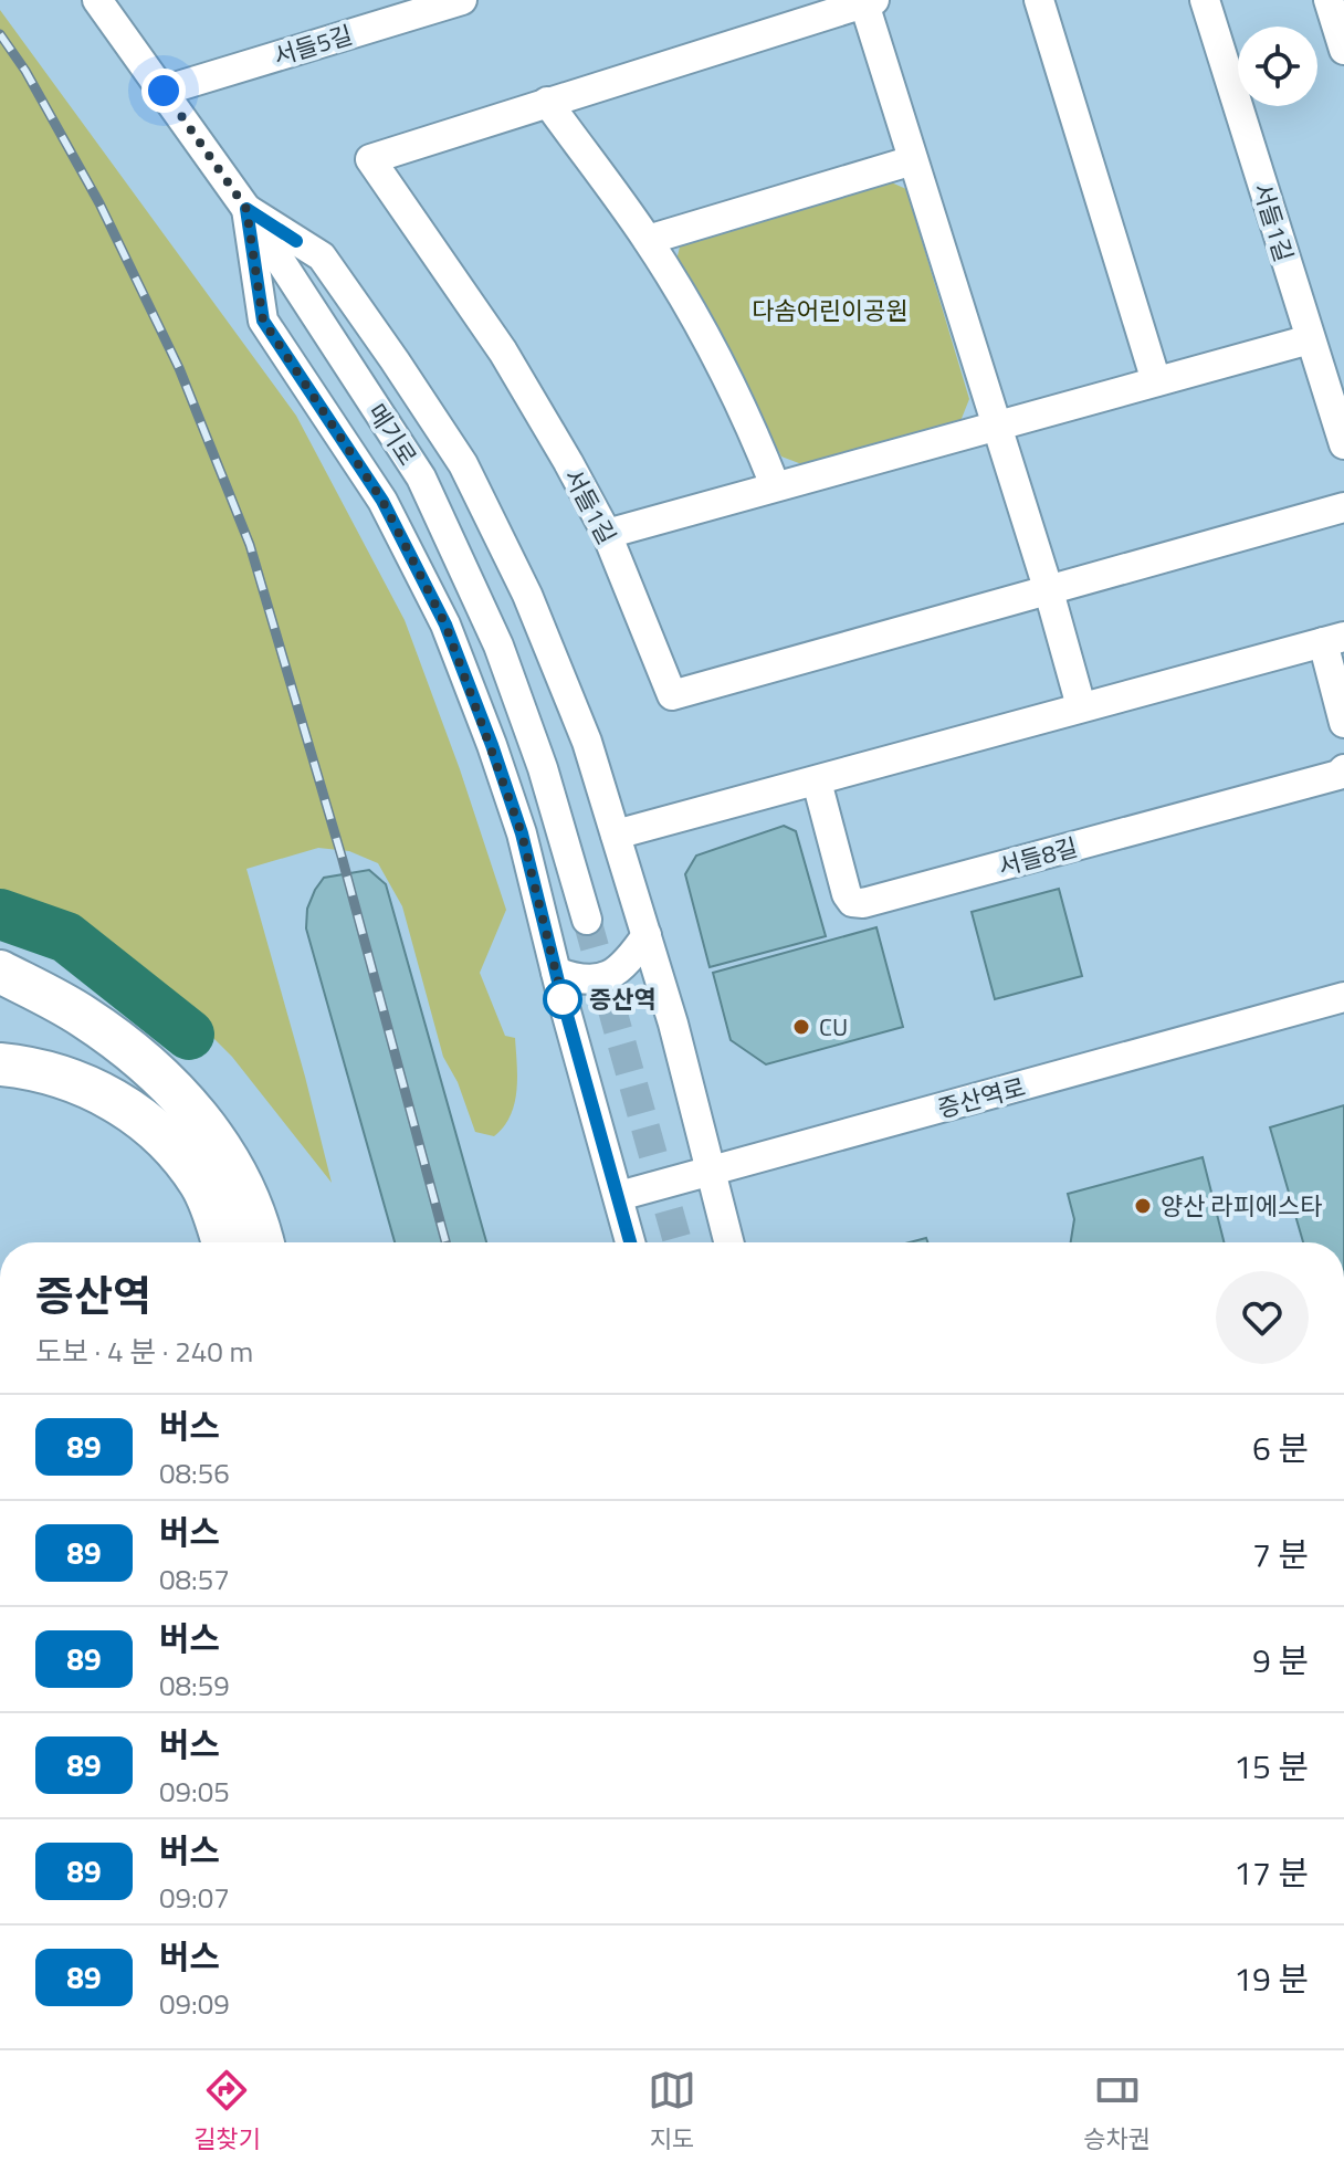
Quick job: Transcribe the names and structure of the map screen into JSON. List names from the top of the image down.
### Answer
{
  "streets": {
    "street": [
      "서들5길",
      "서들1길",
      "메기로",
      "서들8길",
      "증산역로"
    ]
  },
  "crossings": [
    ["서들5길", "메기로"]
  ],
  "parks": ["다솜어린이공원"],
  "places": ["증산역", "CU", "양산 라피에스타"],
  "lines": ["bus line 89"],
  "page": {
    "heading": ["증산역", "도보 · 4 분 · 240 m"],
    "list": [
      {
        "mark": "89",
        "name": "버스",
        "note": "08:56",
        "value": "6 분"
      },
      {
        "mark": "89",
        "name": "버스",
        "note": "08:57",
        "value": "7 분"
      },
      {
        "mark": "89",
        "name": "버스",
        "note": "08:59",
        "value": "9 분"
      },
      {
        "mark": "89",
        "name": "버스",
        "note": "09:05",
        "value": "15 분"
      },
      {
        "mark": "89",
        "name": "버스",
        "note": "09:07",
        "value": "17 분"
      },
      {
        "mark": "89",
        "name": "버스",
        "note": "09:09",
        "value": "19 분"
      }
    ],
    "tabs": ["길찾기", "지도", "승차권"]
  }
}
